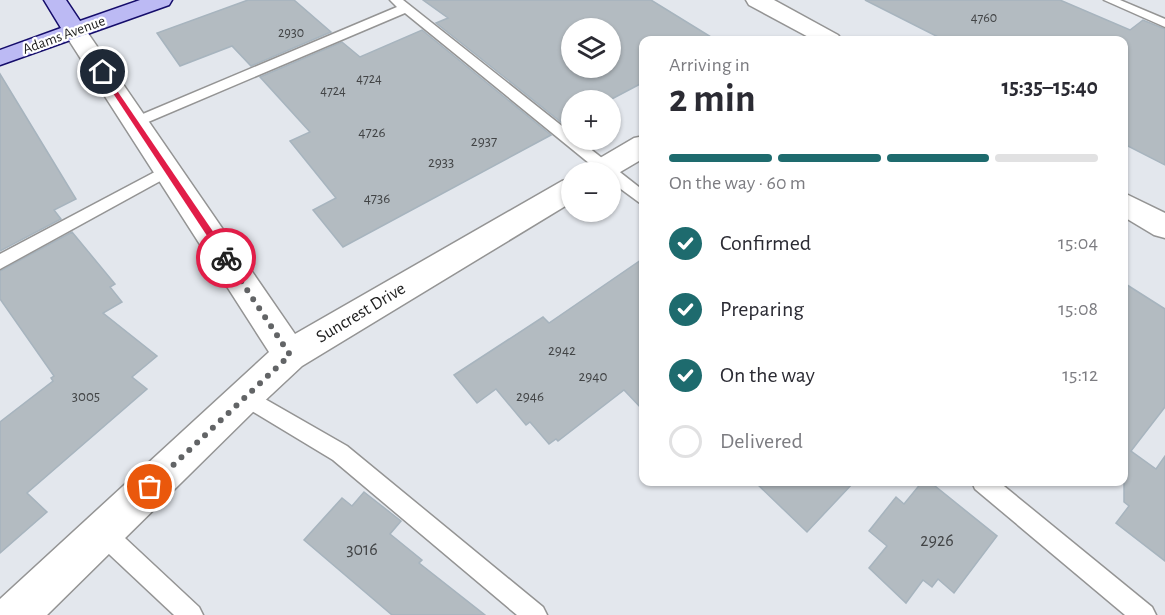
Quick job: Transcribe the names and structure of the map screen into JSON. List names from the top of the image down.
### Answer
{
  "streets": {
    "main road": ["Adams Avenue"],
    "street": ["Suncrest Drive"]
  },
  "house_numbers": [
    "4760",
    "2930",
    "4724",
    "4724",
    "4726",
    "2937",
    "2933",
    "4736",
    "2942",
    "2940",
    "3005",
    "2946",
    "2926",
    "3016"
  ],
  "page": {
    "map_buttons": ["+", "−"],
    "heading": ["2 min", "Arriving in", "15:35–15:40"],
    "bar": "On the way · 60 m",
    "list": [
      ["Confirmed", "15:04"],
      ["Preparing", "15:08"],
      ["On the way", "15:12"],
      "Delivered"
    ]
  }
}
